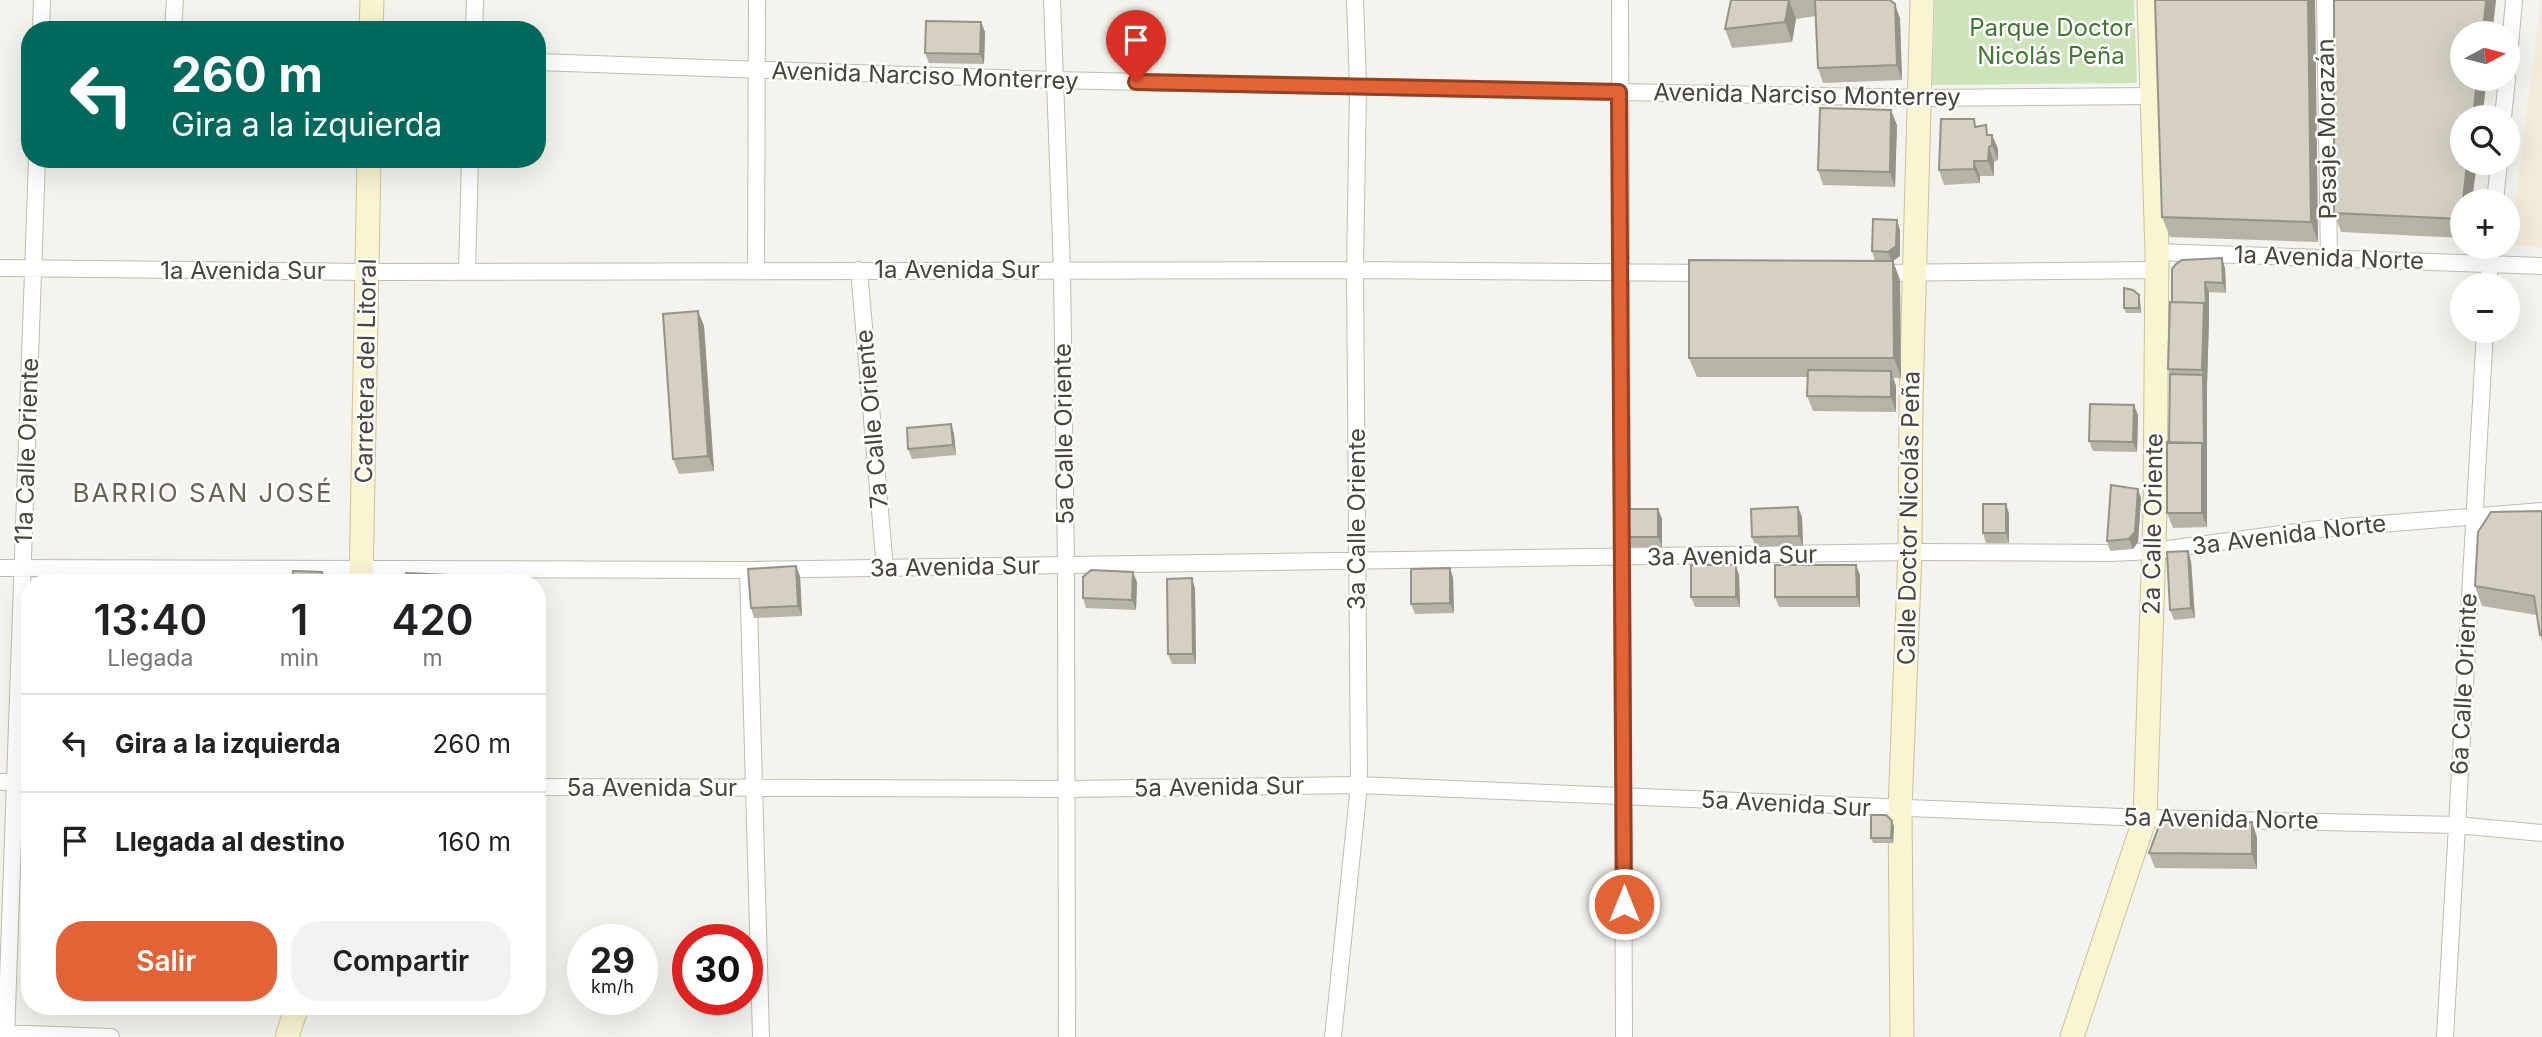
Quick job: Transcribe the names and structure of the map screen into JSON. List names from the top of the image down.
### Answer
{
  "streets": {
    "main road": ["Carretera del Litoral", "Calle Doctor Nicolás Peña", "2a Calle Oriente"],
    "street": [
      "Avenida Narciso Monterrey",
      "Pasaje Morazán",
      "1a Avenida Norte",
      "1a Avenida Sur",
      "7a Calle Oriente",
      "5a Calle Oriente",
      "11a Calle Oriente",
      "3a Calle Oriente",
      "3a Avenida Norte",
      "3a Avenida Sur",
      "6a Calle Oriente",
      "5a Avenida Sur",
      "5a Avenida Norte"
    ]
  },
  "crossings": [
    ["Avenida Narciso Monterrey", "5a Calle Oriente"],
    ["Avenida Narciso Monterrey", "Calle Doctor Nicolás Peña"],
    ["Avenida Narciso Monterrey", "3a Calle Oriente"],
    ["Avenida Narciso Monterrey", "2a Calle Oriente"],
    ["Pasaje Morazán", "1a Avenida Norte"],
    ["1a Avenida Norte", "Calle Doctor Nicolás Peña"],
    ["1a Avenida Norte", "2a Calle Oriente"],
    ["1a Avenida Sur", "Carretera del Litoral"],
    ["1a Avenida Sur", "7a Calle Oriente"],
    ["1a Avenida Sur", "5a Calle Oriente"],
    ["1a Avenida Sur", "11a Calle Oriente"],
    ["1a Avenida Sur", "3a Calle Oriente"],
    ["7a Calle Oriente", "3a Avenida Sur"],
    ["5a Calle Oriente", "3a Avenida Sur"],
    ["5a Calle Oriente", "5a Avenida Sur"],
    ["11a Calle Oriente", "3a Avenida Sur"],
    ["Calle Doctor Nicolás Peña", "3a Avenida Norte"],
    ["Calle Doctor Nicolás Peña", "3a Avenida Sur"],
    ["Calle Doctor Nicolás Peña", "5a Avenida Sur"],
    ["Calle Doctor Nicolás Peña", "5a Avenida Norte"],
    ["3a Calle Oriente", "3a Avenida Sur"],
    ["3a Calle Oriente", "5a Avenida Sur"],
    ["2a Calle Oriente", "3a Avenida Norte"],
    ["2a Calle Oriente", "5a Avenida Norte"],
    ["3a Avenida Norte", "3a Avenida Sur"],
    ["3a Avenida Norte", "6a Calle Oriente"],
    ["6a Calle Oriente", "5a Avenida Norte"],
    ["5a Avenida Sur", "5a Avenida Norte"]
  ],
  "districts": ["BARRIO SAN JOSÉ"],
  "parks": ["Parque Doctor Nicolás Peña"],
  "north": "right",
  "page": {
    "map_buttons": ["+", "−"],
    "turn": ["260 m", "Gira a la izquierda"],
    "eta": [
      "13:40",
      "Llegada",
      "1",
      "min",
      "420",
      "m"
    ],
    "list": [
      {
        "name": "Gira a la izquierda",
        "value": "260 m"
      },
      {
        "name": "Llegada al destino",
        "value": "160 m"
      }
    ],
    "buttons": ["Salir", "Compartir"],
    "speed": "29 km/h",
    "limit": "30"
  }
}
